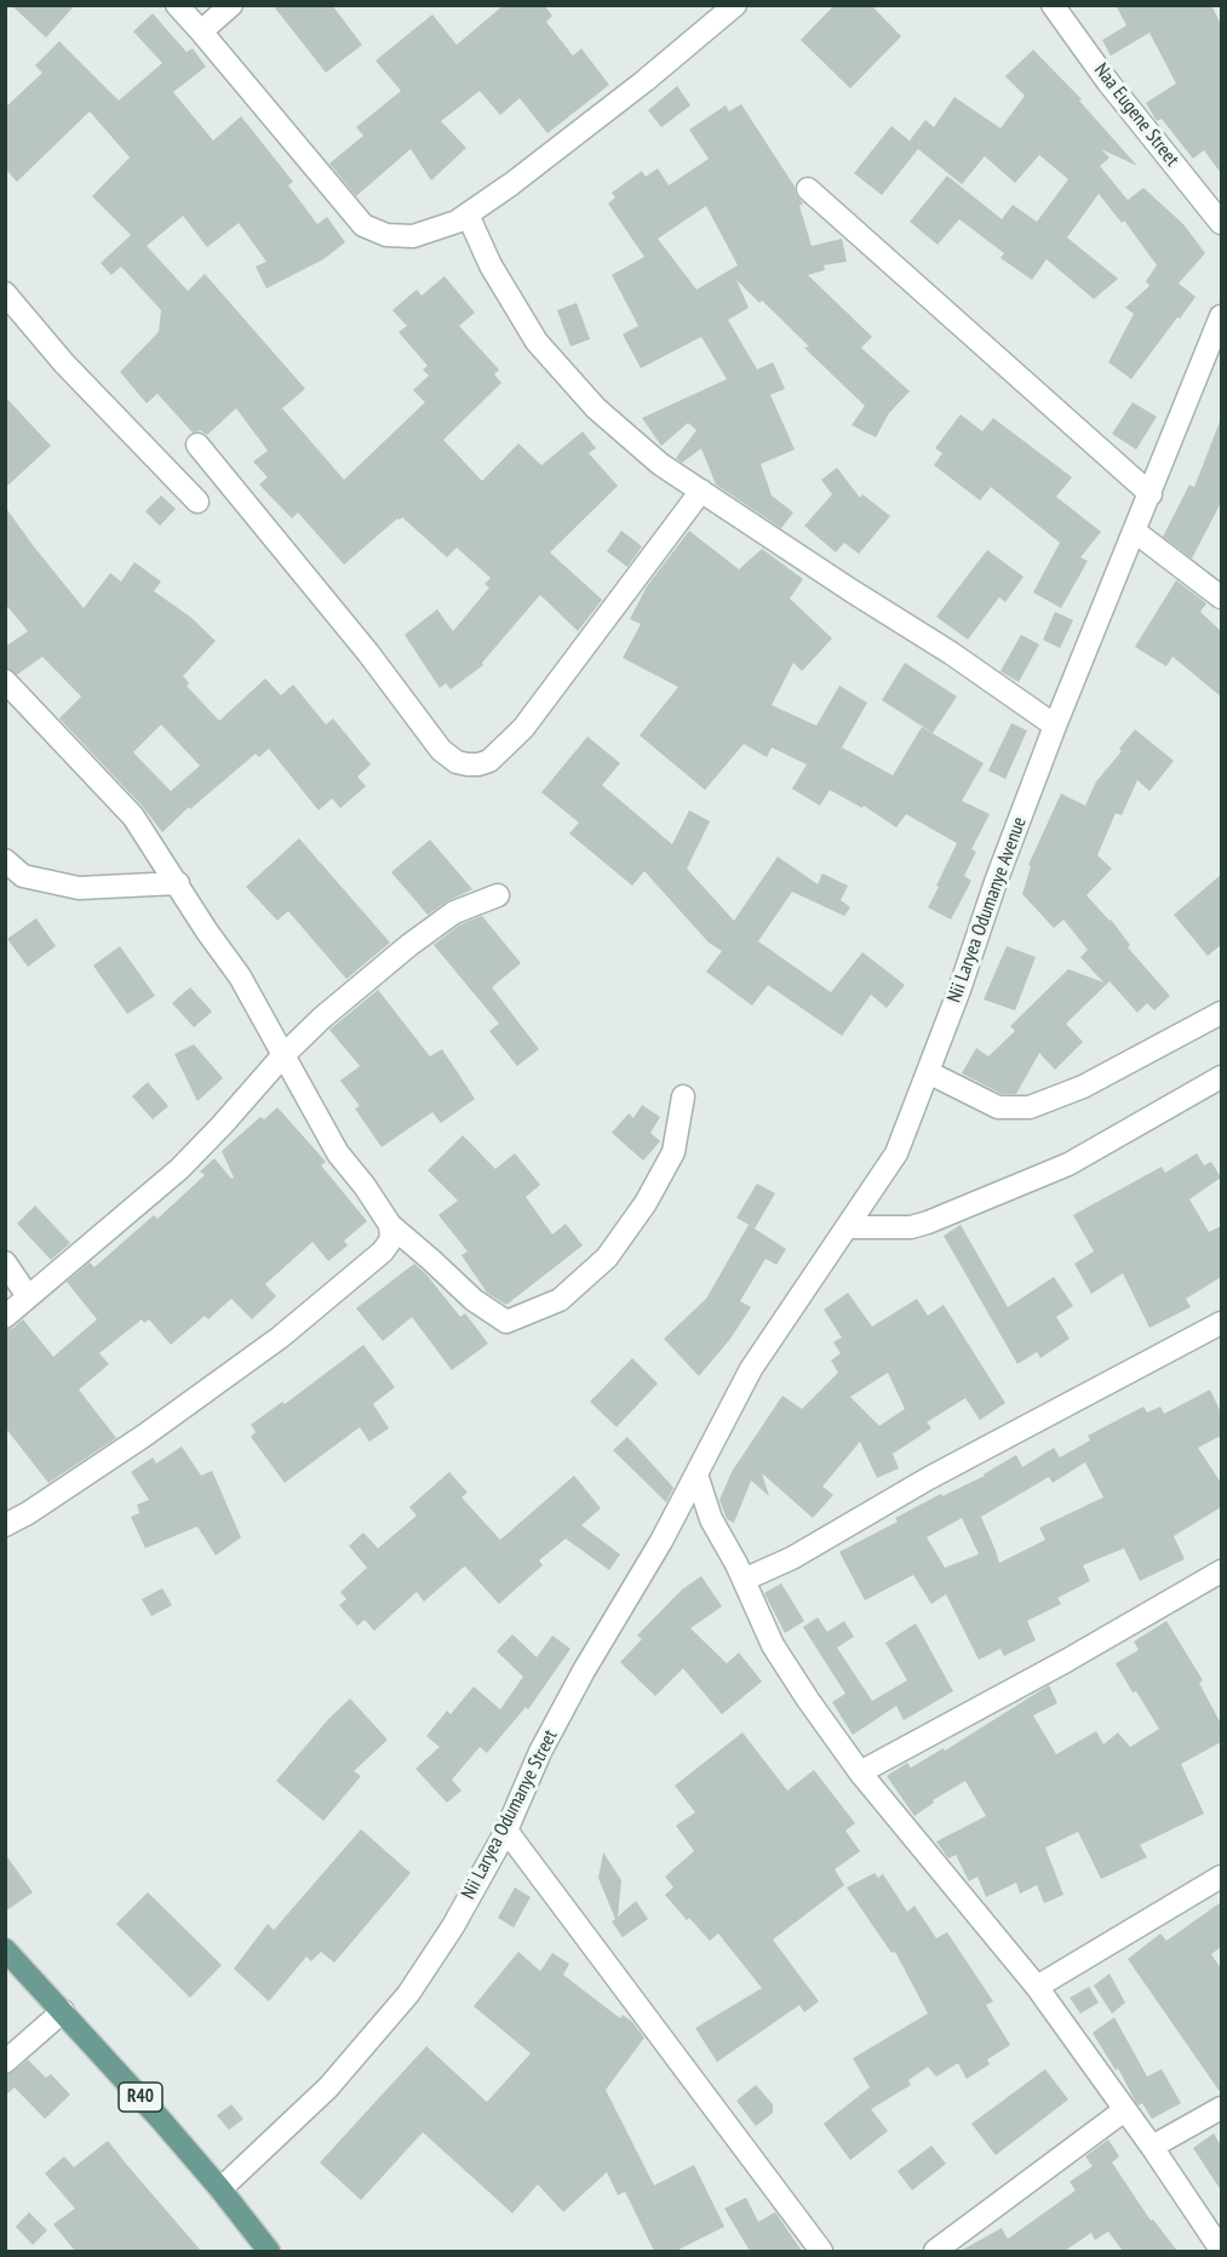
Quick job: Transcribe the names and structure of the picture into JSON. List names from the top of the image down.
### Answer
{
  "streets": {
    "main road": ["R40"],
    "street": ["Naa Eugene Street", "Nii Laryea Odumanye Avenue", "Nii Laryea Odumanye Street"]
  },
  "crossings": [
    ["Nii Laryea Odumanye Avenue", "Nii Laryea Odumanye Street"],
    ["Nii Laryea Odumanye Street", "R40"]
  ]
}
